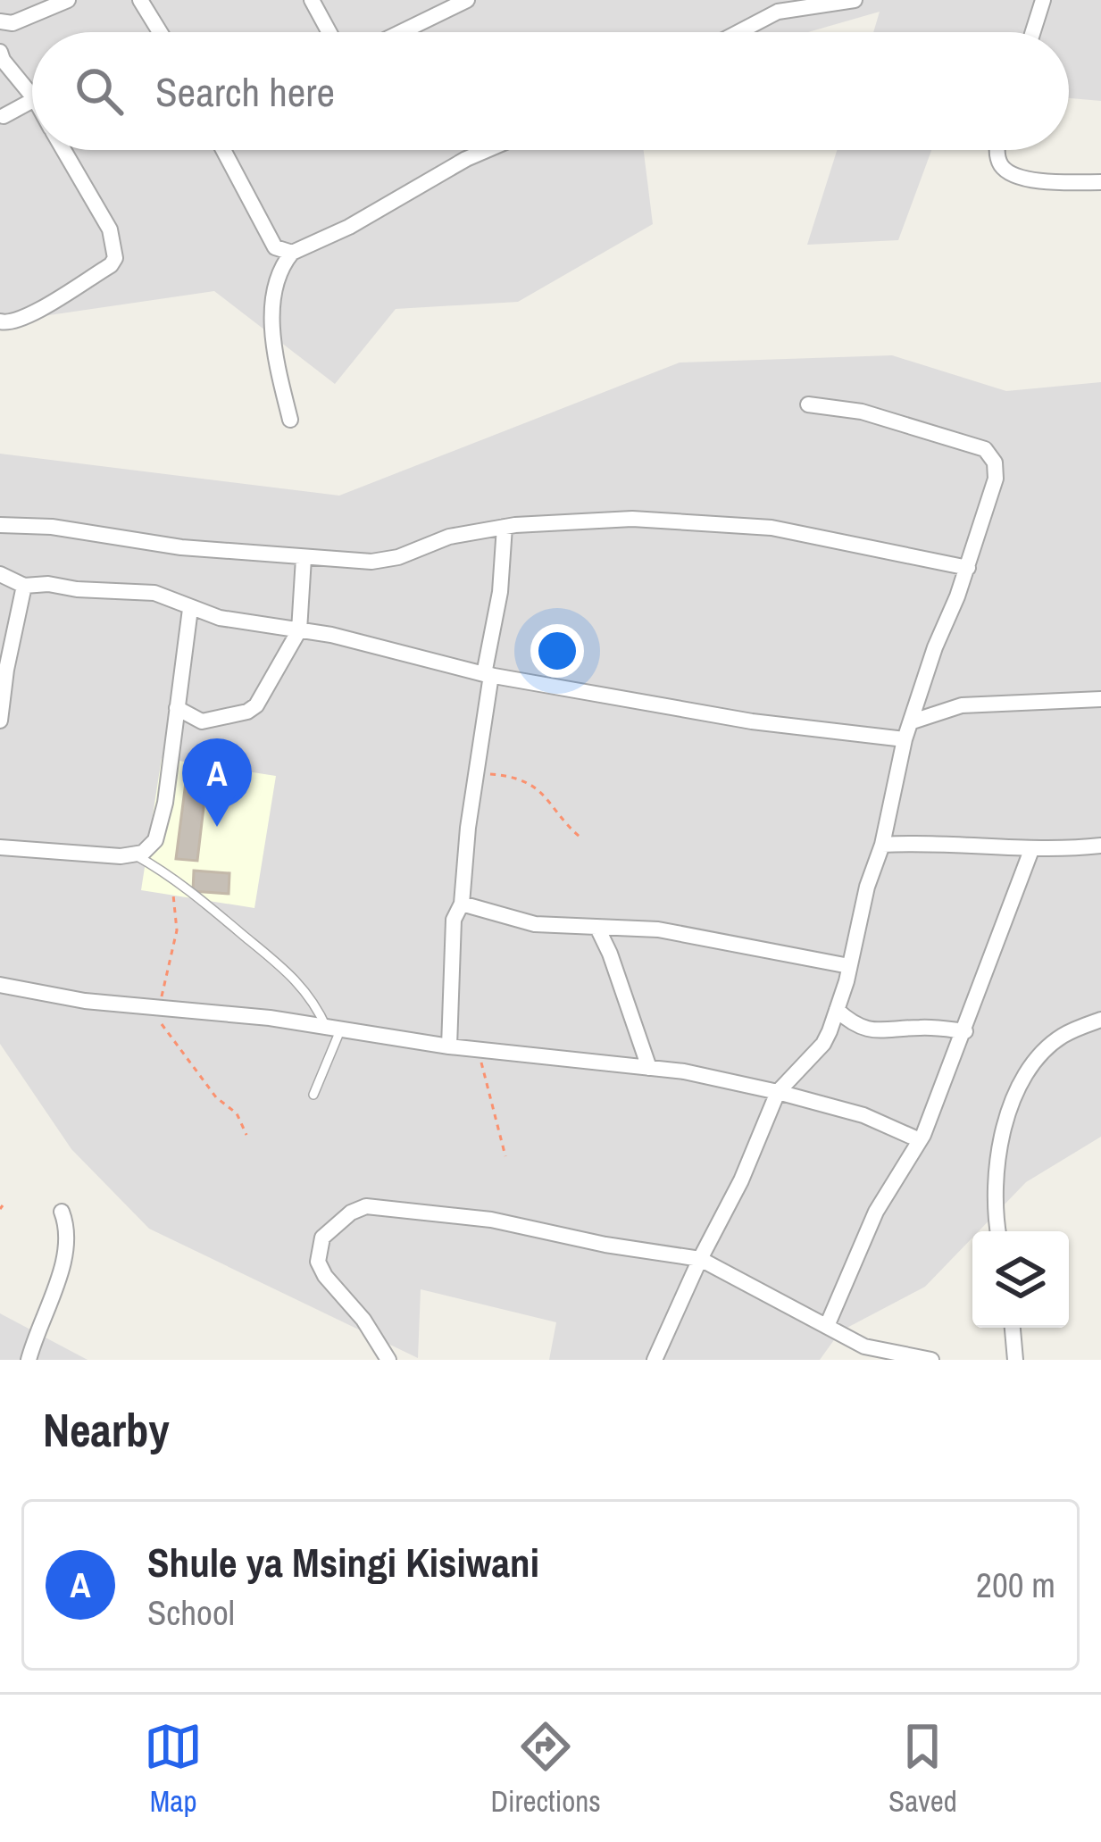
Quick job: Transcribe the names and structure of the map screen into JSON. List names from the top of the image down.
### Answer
{
  "page": {
    "search": "Search here",
    "pins": "A",
    "heading": "Nearby",
    "list": [
      {
        "mark": "A",
        "name": "Shule ya Msingi Kisiwani",
        "note": "School",
        "value": "200 m"
      }
    ],
    "nav": ["Map", "Directions", "Saved"]
  }
}
